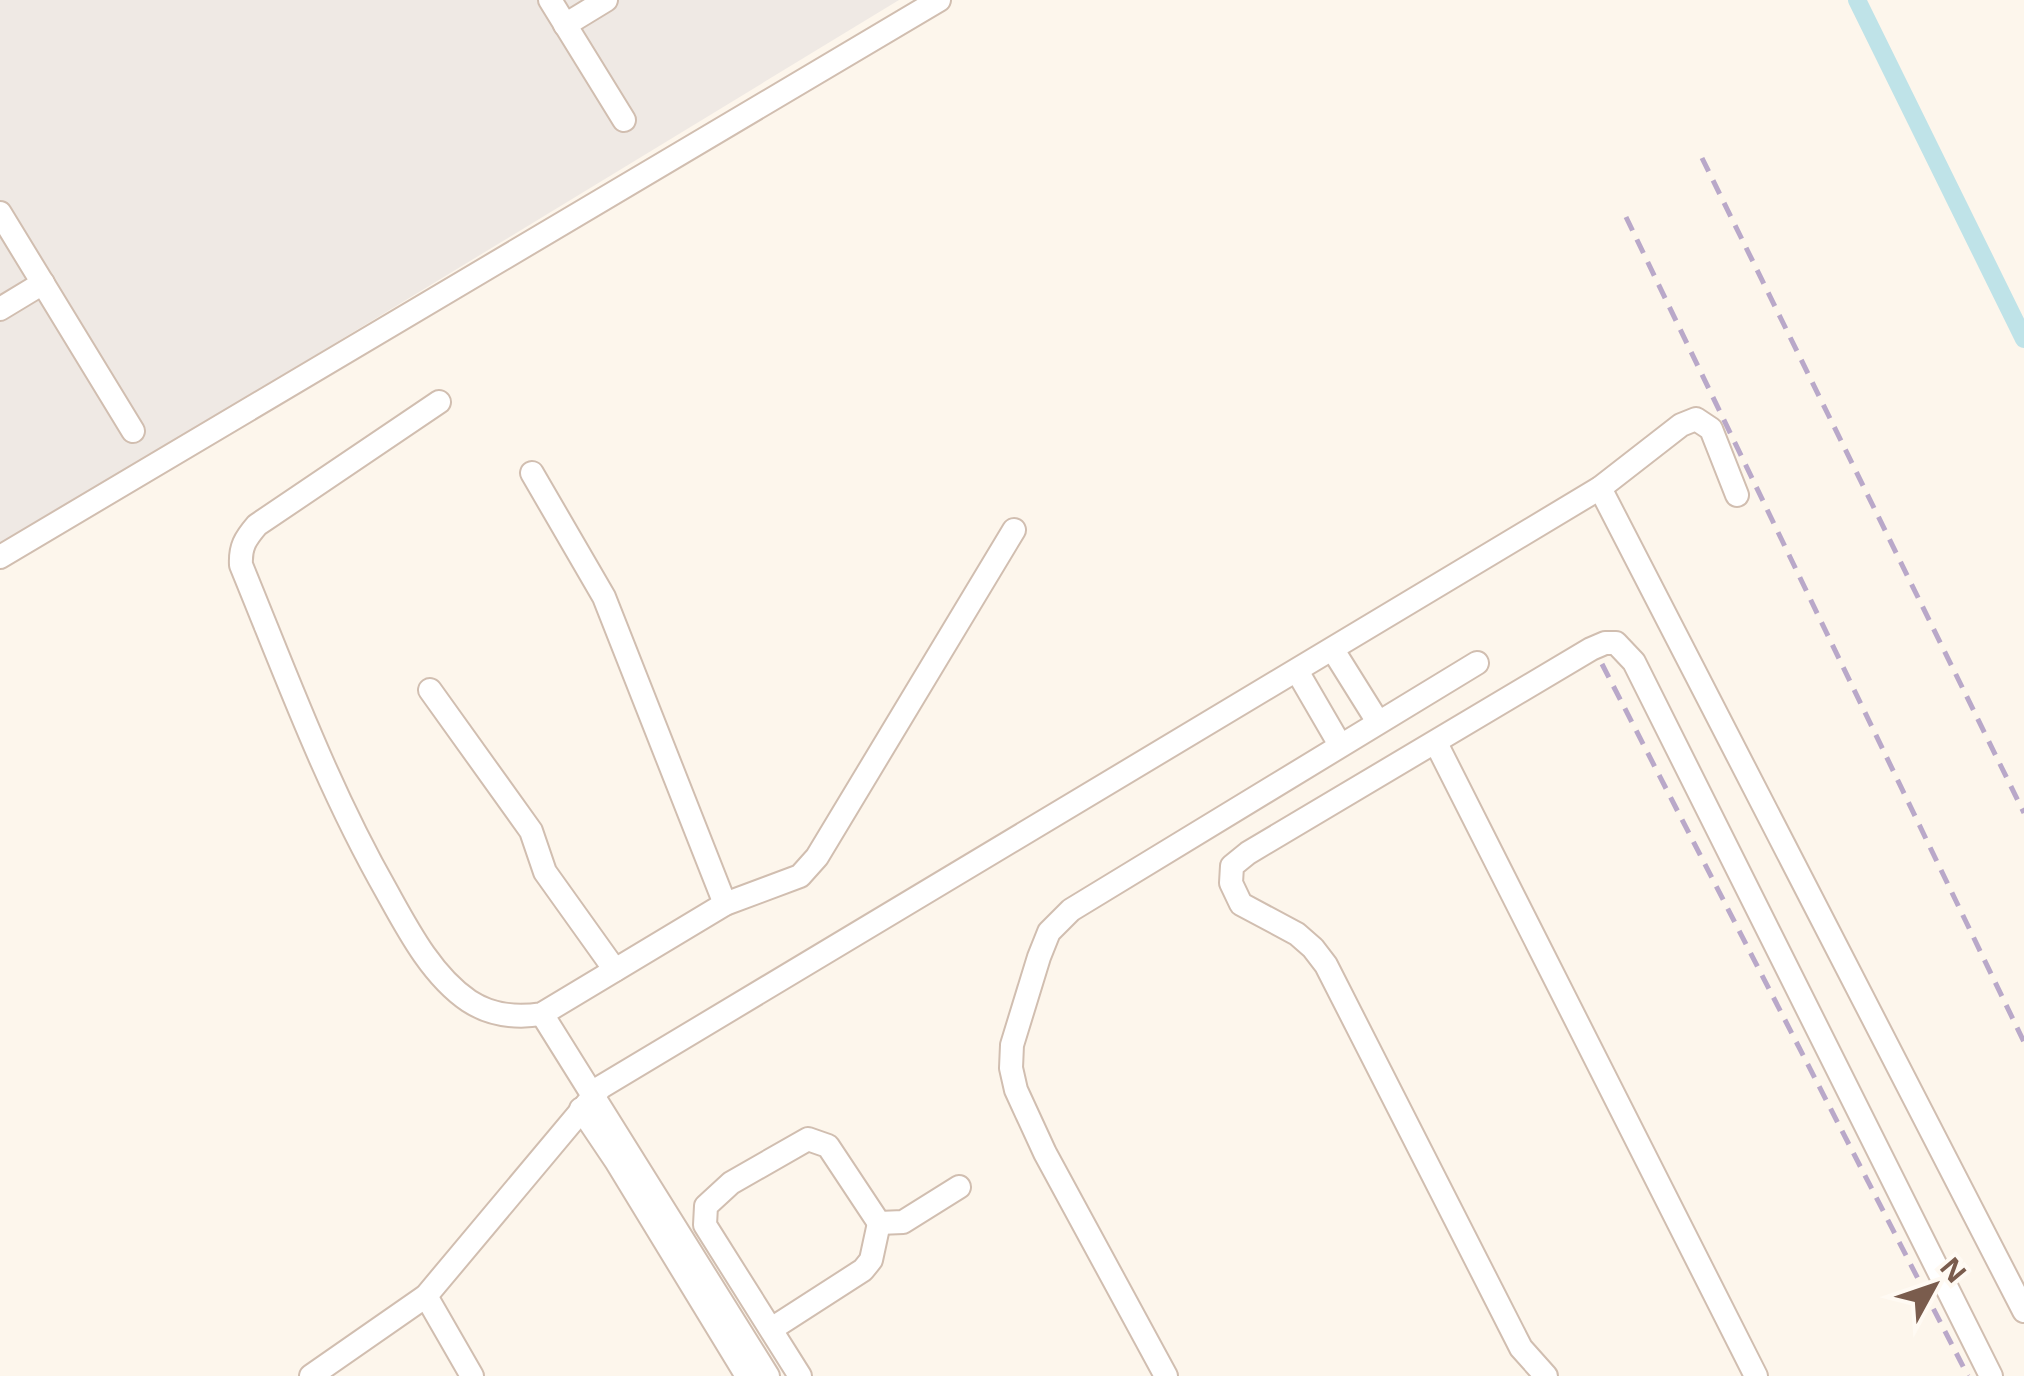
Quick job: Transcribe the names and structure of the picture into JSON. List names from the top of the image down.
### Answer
{
  "north": "top right"
}
